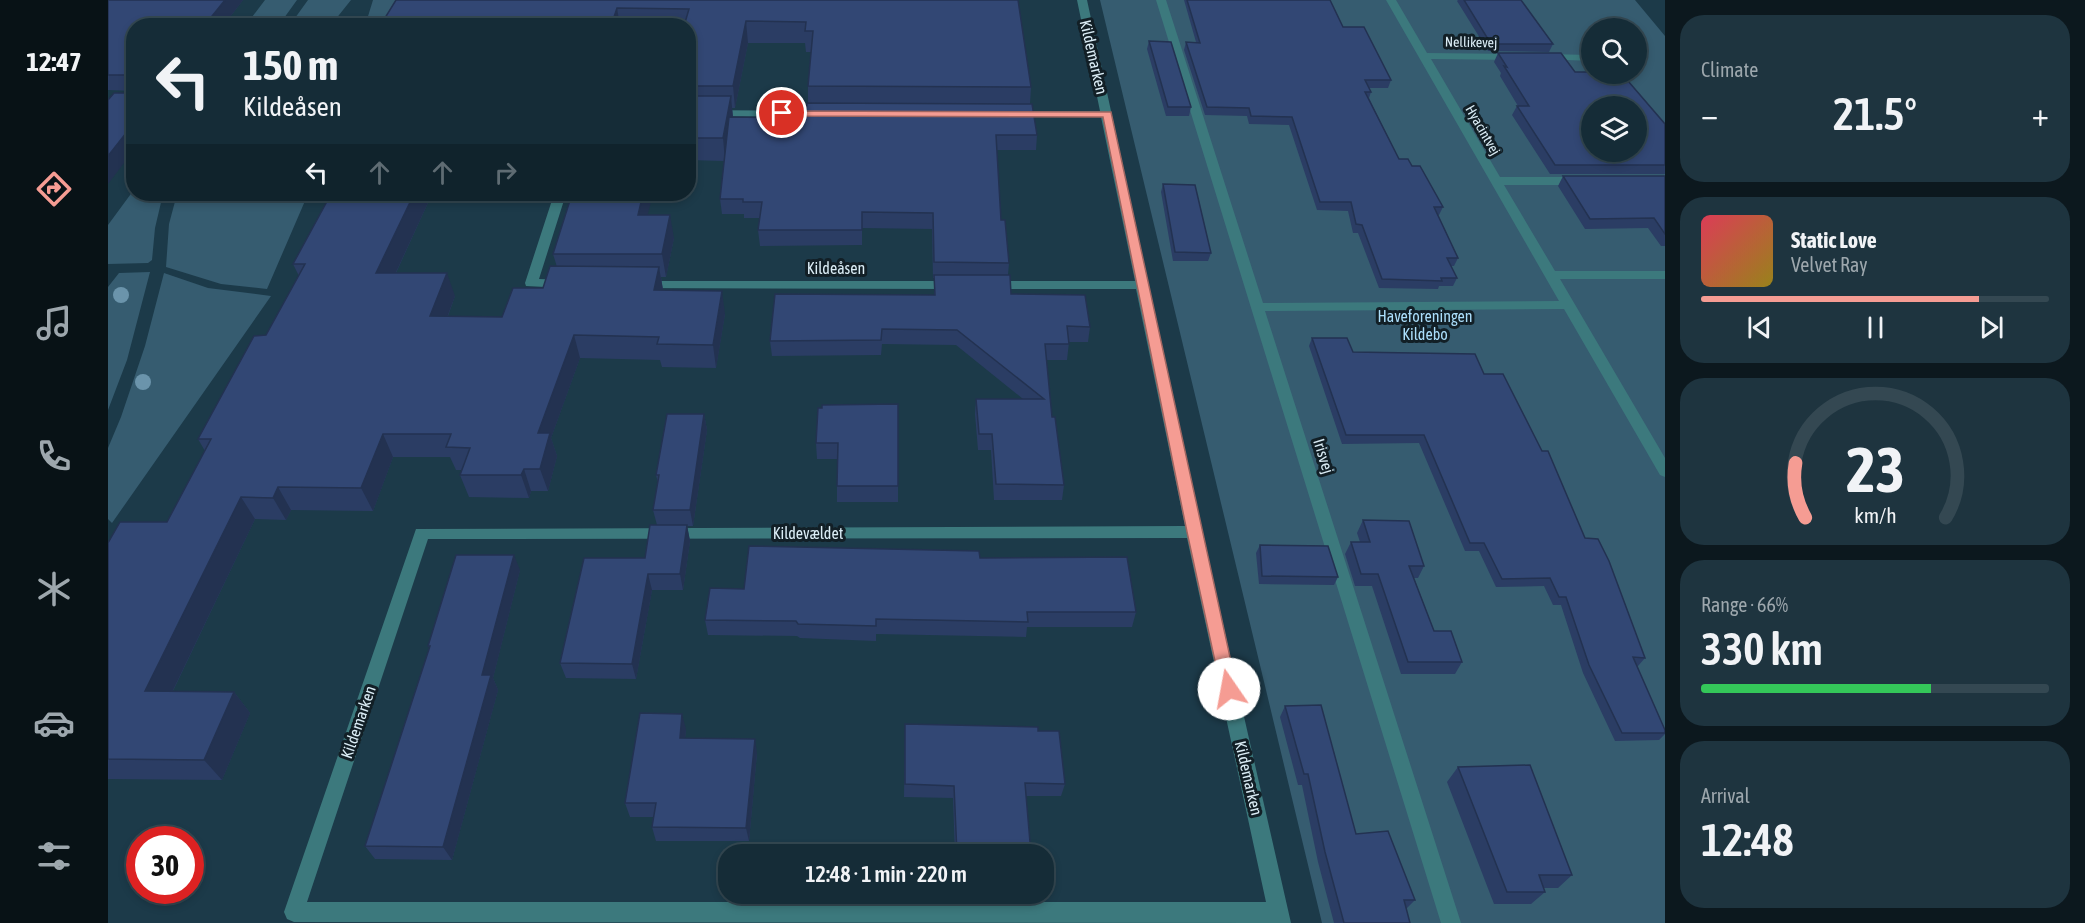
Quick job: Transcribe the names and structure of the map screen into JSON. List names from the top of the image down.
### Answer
{
  "streets": {
    "street": [
      "Nellikevej",
      "Kildemarken",
      "Hyacintvej",
      "Kildeåsen",
      "Irisvej",
      "Kildevældet"
    ]
  },
  "crossings": [
    ["Nellikevej", "Hyacintvej"],
    ["Kildemarken", "Kildeåsen"],
    ["Kildemarken", "Kildevældet"]
  ],
  "parks": ["Haveforeningen Kildebo"],
  "page": {
    "tabs": "12:47",
    "tile": [
      "Climate",
      ["Range · 66%", "330 km"],
      ["Arrival", "12:48"]
    ],
    "turn": ["150 m", "Kildeåsen"],
    "heat": ["−", "21.5°", "+"],
    "song": ["Static Love", "Velvet Ray"],
    "limit": "30",
    "trip": "12:48 · 1 min · 220 m",
    "gauge": ["23", "km/h"]
  }
}
